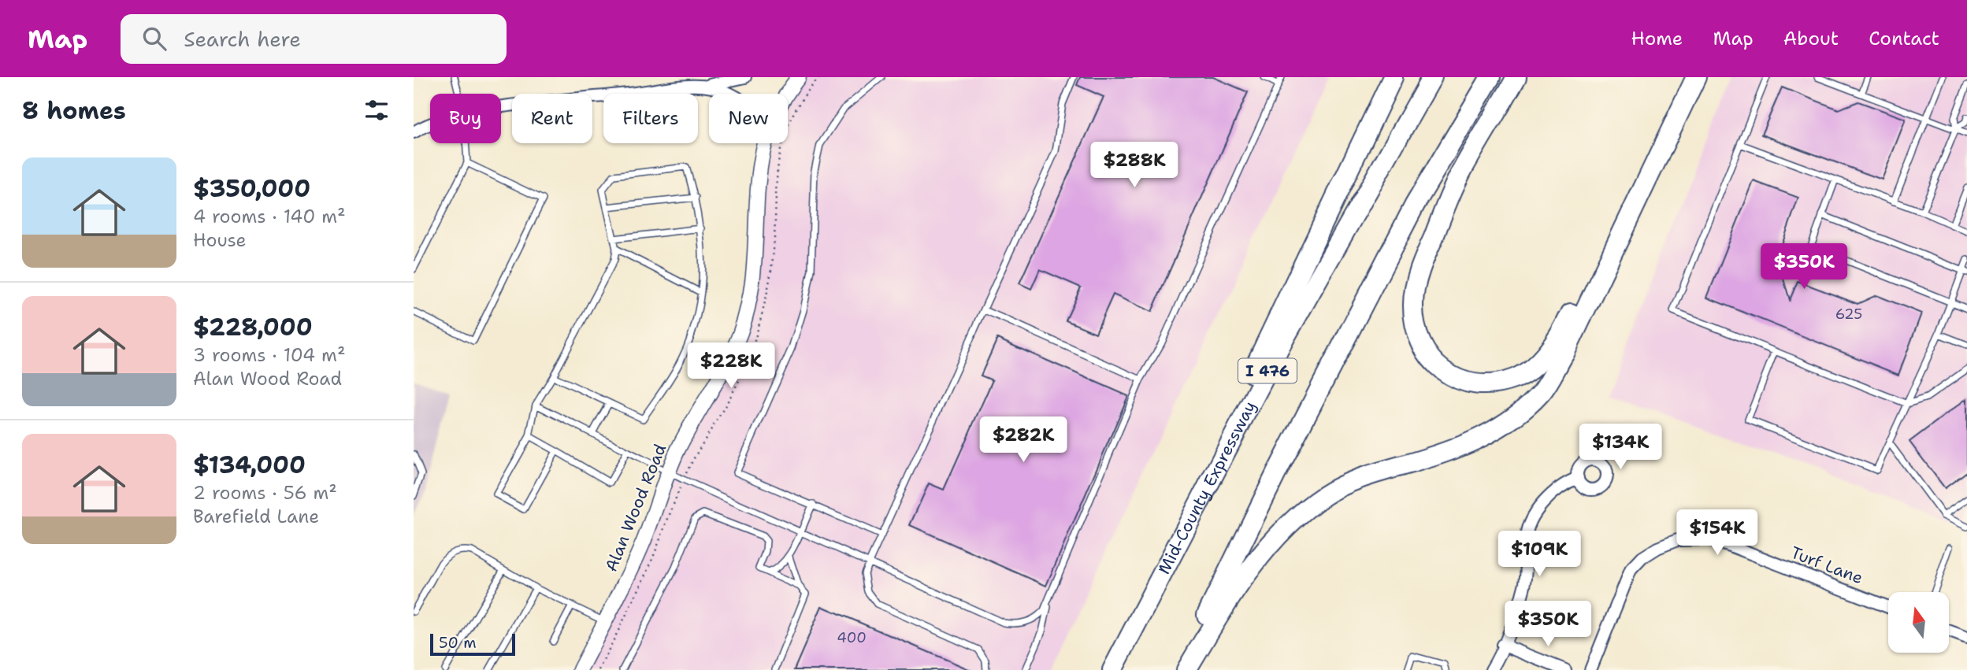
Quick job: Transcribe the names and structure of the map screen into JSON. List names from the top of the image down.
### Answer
{
  "streets": {
    "highway": ["I 476", "Mid-County Expressway"],
    "street": ["Alan Wood Road", "Turf Lane"]
  },
  "house_numbers": ["625", "400"],
  "scale_bar": "50 m",
  "north": "top",
  "page": {
    "header": "Map",
    "search": "Search here",
    "nav": [
      "Home",
      "Map",
      "About",
      "Contact"
    ],
    "heading": "8 homes",
    "chip": [
      "Buy",
      "Rent",
      "Filters",
      "New"
    ],
    "price": [
      "$288K",
      "$350K",
      "$228K",
      "$282K",
      "$134K",
      "$154K",
      "$109K",
      "$350K"
    ],
    "list": [
      {
        "name": "$350,000",
        "note": "4 rooms · 140 m² · House"
      },
      {
        "name": "$228,000",
        "note": "3 rooms · 104 m² · Alan Wood Road"
      },
      {
        "name": "$134,000",
        "note": "2 rooms · 56 m² · Barefield Lane"
      }
    ],
    "scale": "50 m"
  }
}
